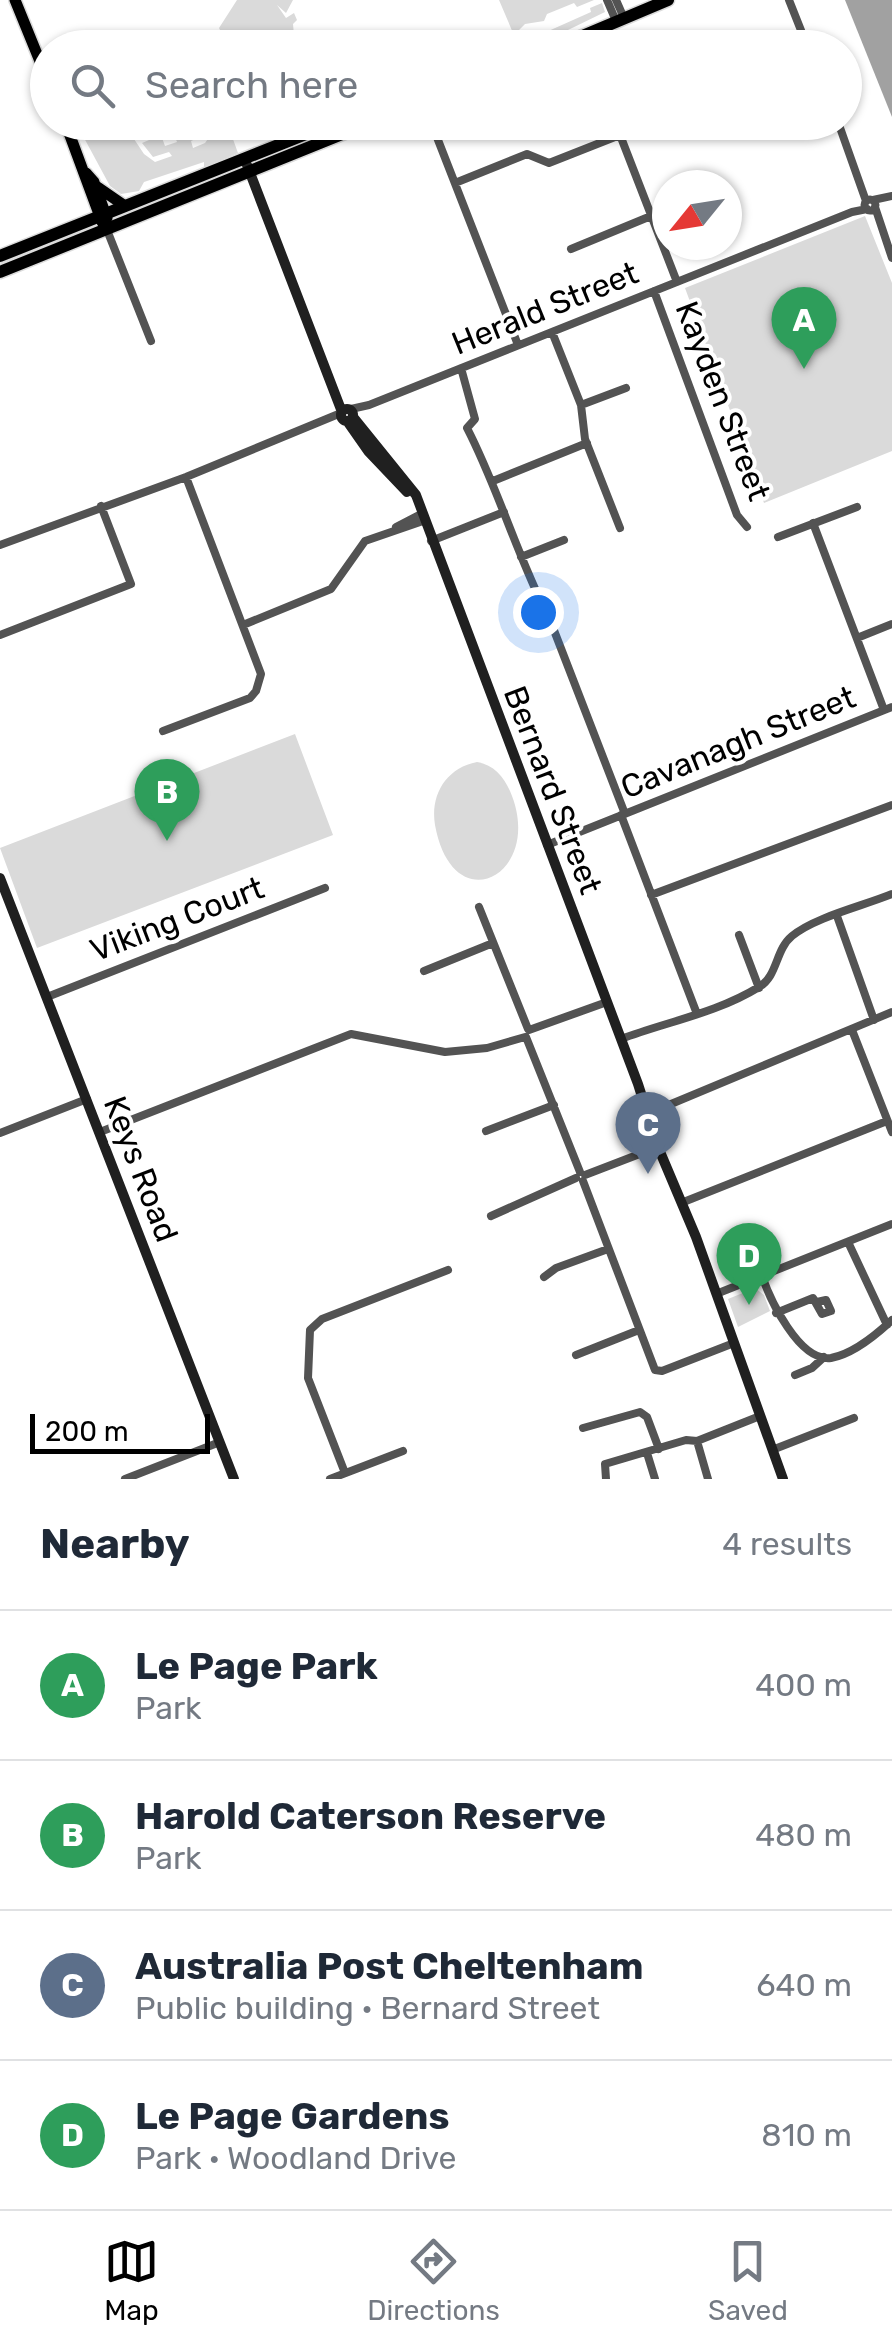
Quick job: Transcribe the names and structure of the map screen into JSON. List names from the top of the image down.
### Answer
{
  "streets": {
    "street": [
      "Herald Street",
      "Kayden Street",
      "Cavanagh Street",
      "Bernard Street",
      "Viking Court",
      "Keys Road"
    ]
  },
  "crossings": [
    ["Herald Street", "Kayden Street"],
    ["Herald Street", "Bernard Street"],
    ["Cavanagh Street", "Bernard Street"],
    ["Viking Court", "Keys Road"]
  ],
  "scale_bar": "200 m",
  "north": "bottom left",
  "page": {
    "search": "Search here",
    "pins": [
      "A",
      "B",
      "C",
      "D"
    ],
    "scale": "200 m",
    "heading": ["Nearby", "4 results"],
    "list": [
      {
        "mark": "A",
        "name": "Le Page Park",
        "note": "Park",
        "value": "400 m"
      },
      {
        "mark": "B",
        "name": "Harold Caterson Reserve",
        "note": "Park",
        "value": "480 m"
      },
      {
        "mark": "C",
        "name": "Australia Post Cheltenham",
        "note": "Public building · Bernard Street",
        "value": "640 m"
      },
      {
        "mark": "D",
        "name": "Le Page Gardens",
        "note": "Park · Woodland Drive",
        "value": "810 m"
      }
    ],
    "nav": ["Map", "Directions", "Saved"]
  }
}
